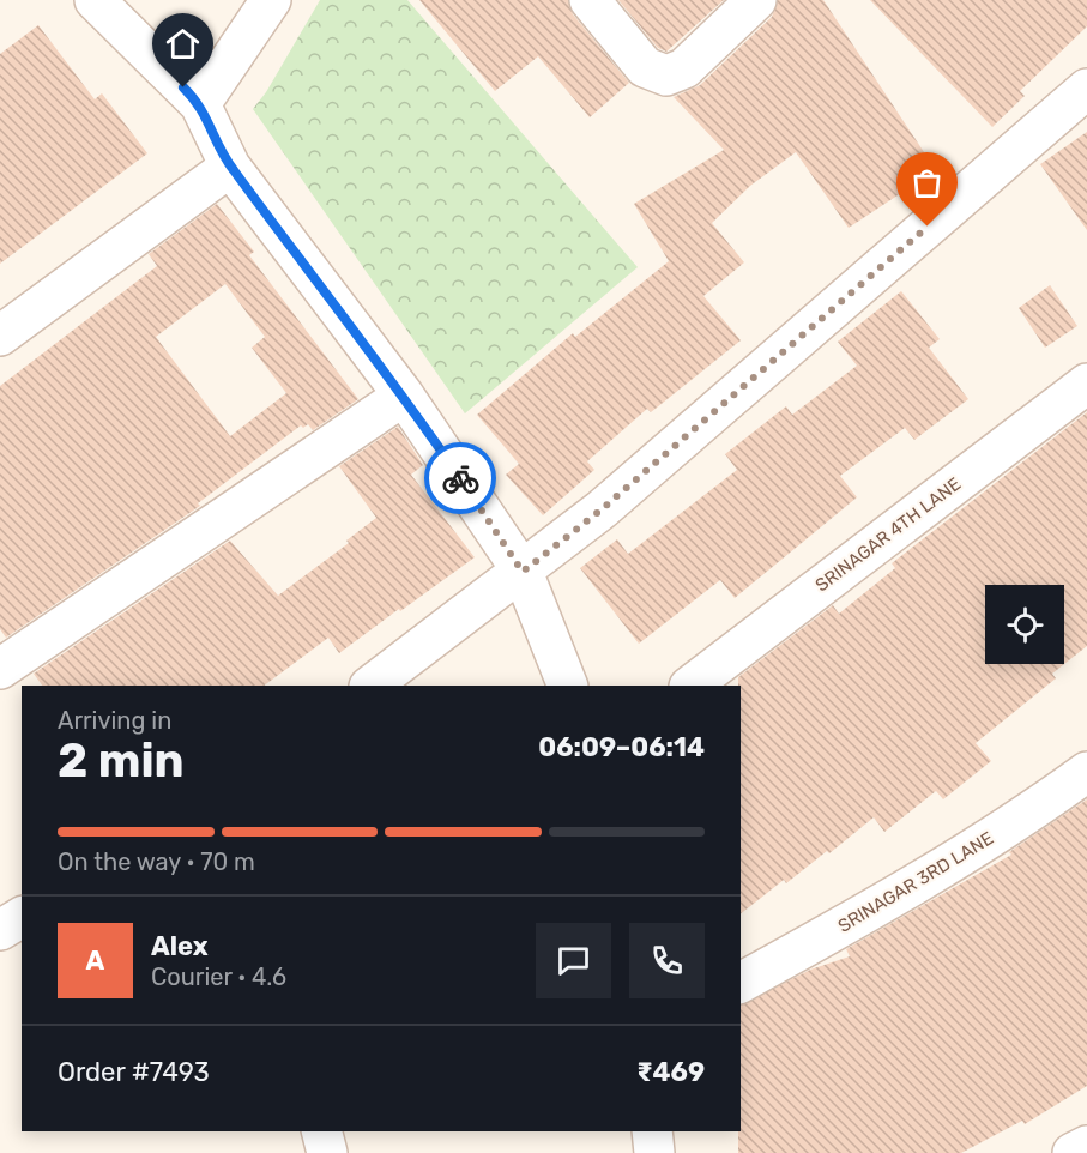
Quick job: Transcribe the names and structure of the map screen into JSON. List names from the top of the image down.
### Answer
{
  "streets": {
    "street": ["SRINAGAR 4TH LANE", "SRINAGAR 3RD LANE"]
  },
  "page": {
    "heading": ["2 min", "Arriving in", "06:09–06:14"],
    "panel": [
      "Alex",
      "Courier · 4.6",
      "Order #7493",
      "₹469"
    ],
    "bar": "On the way · 70 m",
    "round": "A"
  }
}
